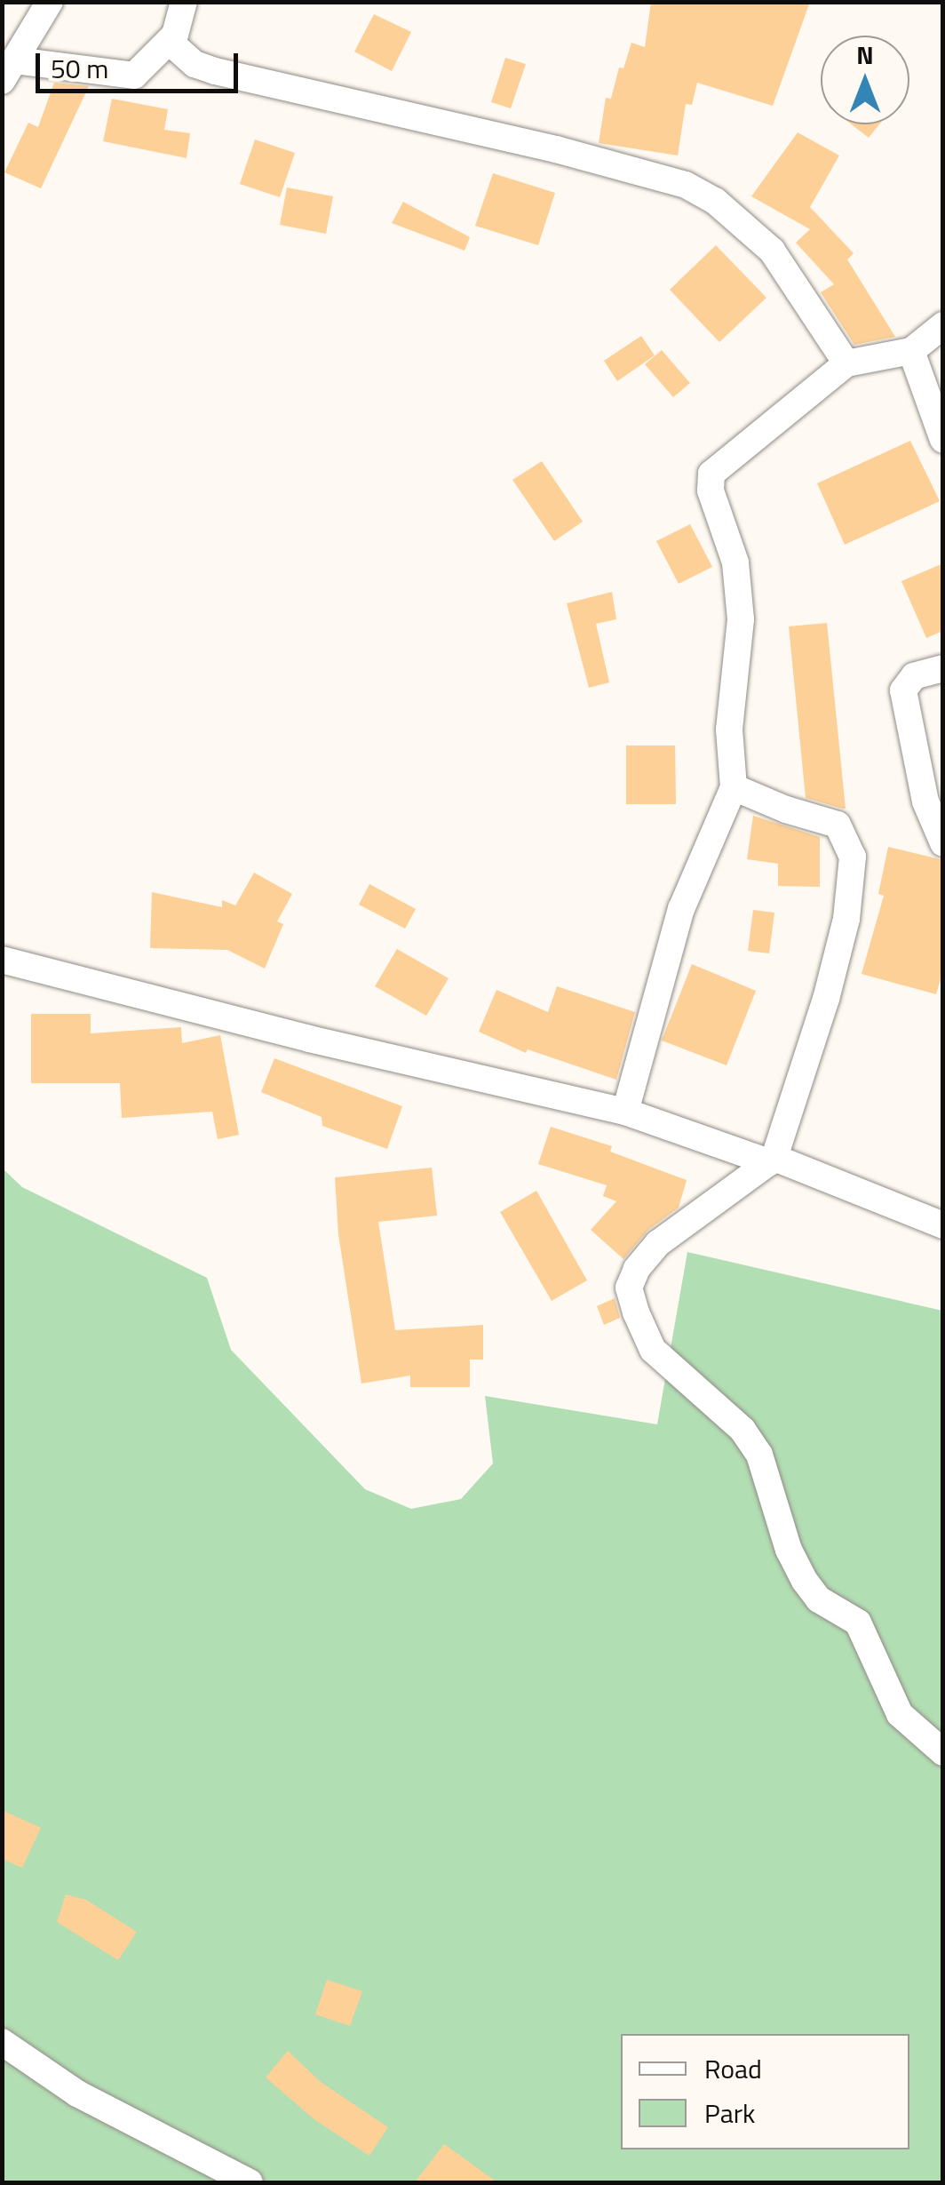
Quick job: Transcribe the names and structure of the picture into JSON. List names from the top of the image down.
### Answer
{
  "legend": ["Road", "Park"],
  "scale_bar": "50 m",
  "north": "top"
}
